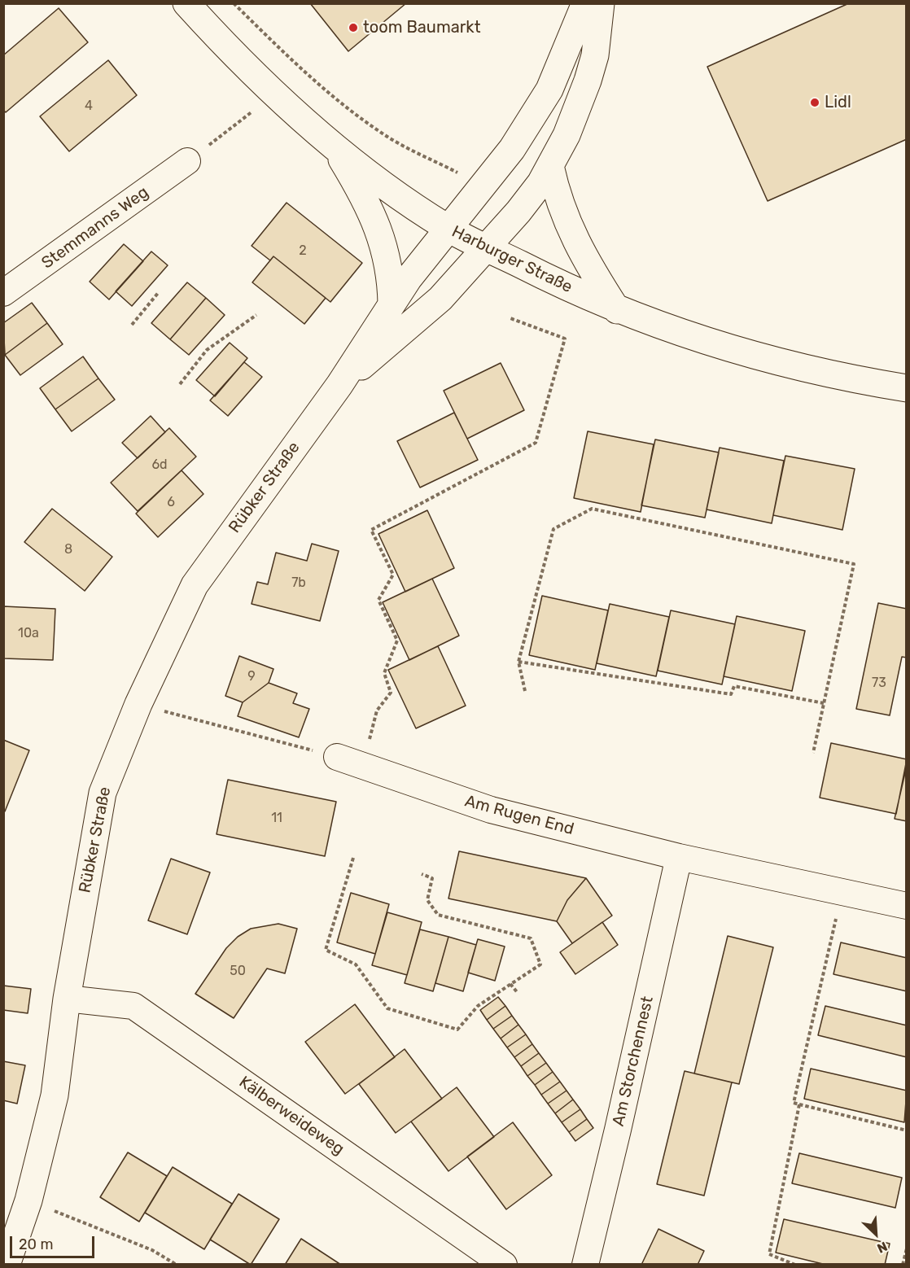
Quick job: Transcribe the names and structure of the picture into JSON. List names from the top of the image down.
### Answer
{
  "streets": {
    "street": [
      "Stemmanns Weg",
      "Harburger Straße",
      "Rübker Straße",
      "Am Rugen End",
      "Am Storchennest",
      "Kälberweideweg"
    ]
  },
  "crossings": [
    ["Harburger Straße", "Rübker Straße"],
    ["Rübker Straße", "Kälberweideweg"],
    ["Am Rugen End", "Am Storchennest"]
  ],
  "places": ["toom Baumarkt", "Lidl"],
  "house_numbers": [
    "4",
    "2",
    "6d",
    "6",
    "8",
    "7b",
    "10a",
    "9",
    "73",
    "11",
    "50"
  ],
  "scale_bar": "20 m",
  "north": "bottom right"
}
